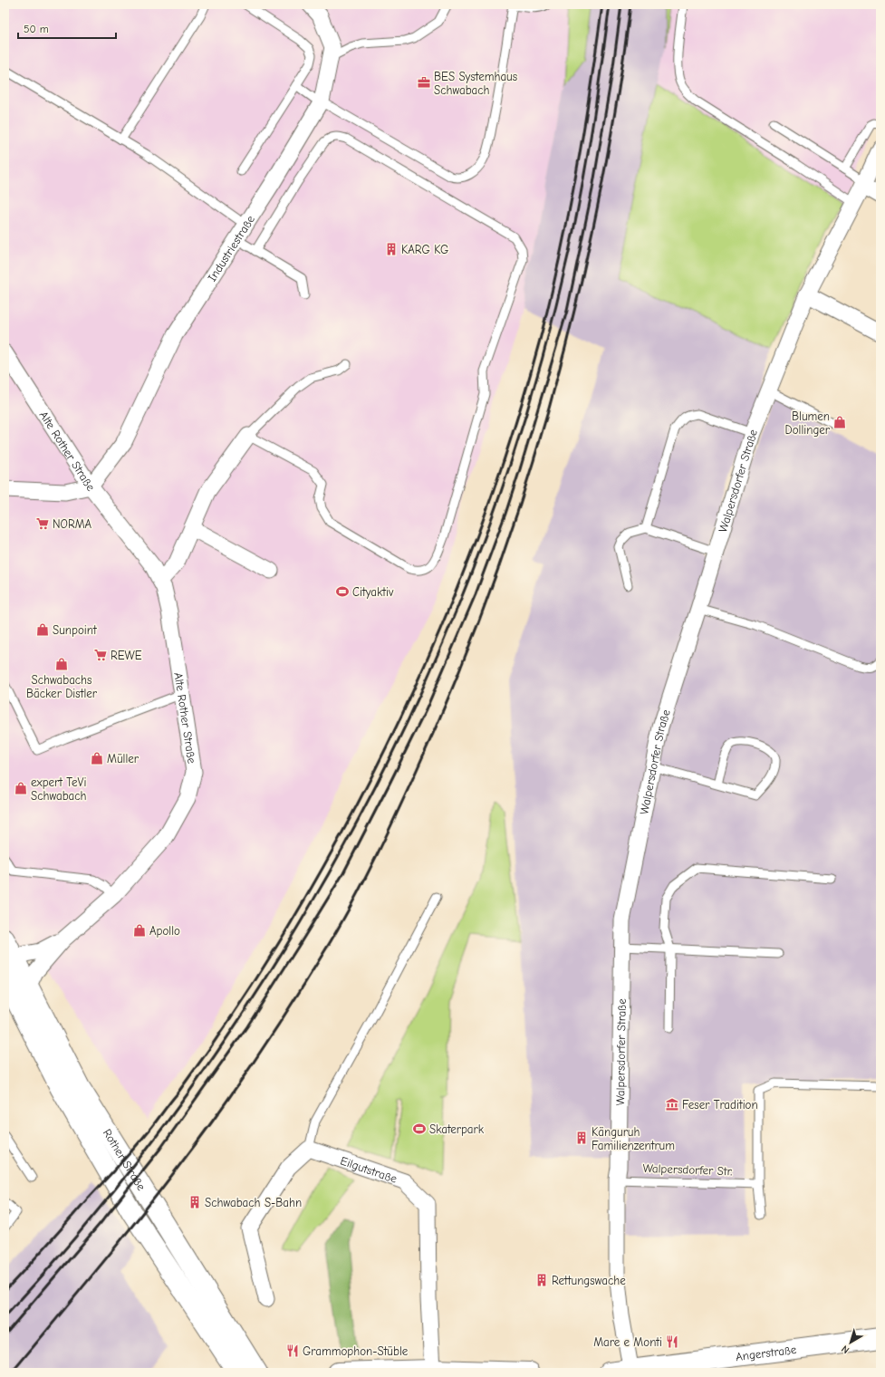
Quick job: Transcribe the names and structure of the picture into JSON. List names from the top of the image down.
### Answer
{
  "streets": {
    "main road": ["Rother Straße", "Angerstraße"],
    "street": [
      "Industriestraße",
      "Alte Rother Straße",
      "Walpersdorfer Straße",
      "Eilgutstraße"
    ],
    "lane": ["Walpersdorfer Str."]
  },
  "crossings": [
    ["Industriestraße", "Alte Rother Straße"],
    ["Alte Rother Straße", "Rother Straße"],
    ["Walpersdorfer Straße", "Walpersdorfer Str."],
    ["Walpersdorfer Straße", "Angerstraße"]
  ],
  "places": {
    "office": ["BES Systemhaus Schwabach"],
    "building": [
      "KARG KG",
      "Känguruh Familienzentrum",
      "Schwabach S-Bahn",
      "Rettungswache"
    ],
    "shop": [
      "Blumen Dollinger",
      "Sunpoint",
      "Schwabachs Bäcker Distler",
      "Müller",
      "expert TeVi Schwabach",
      "Apollo"
    ],
    "supermarket": ["NORMA", "REWE"],
    "sports": ["Cityaktiv", "Skaterpark"],
    "museum": ["Feser Tradition"],
    "restaurant": ["Mare e Monti", "Grammophon-Stüble"]
  },
  "scale_bar": "50 m",
  "north": "bottom left"
}
